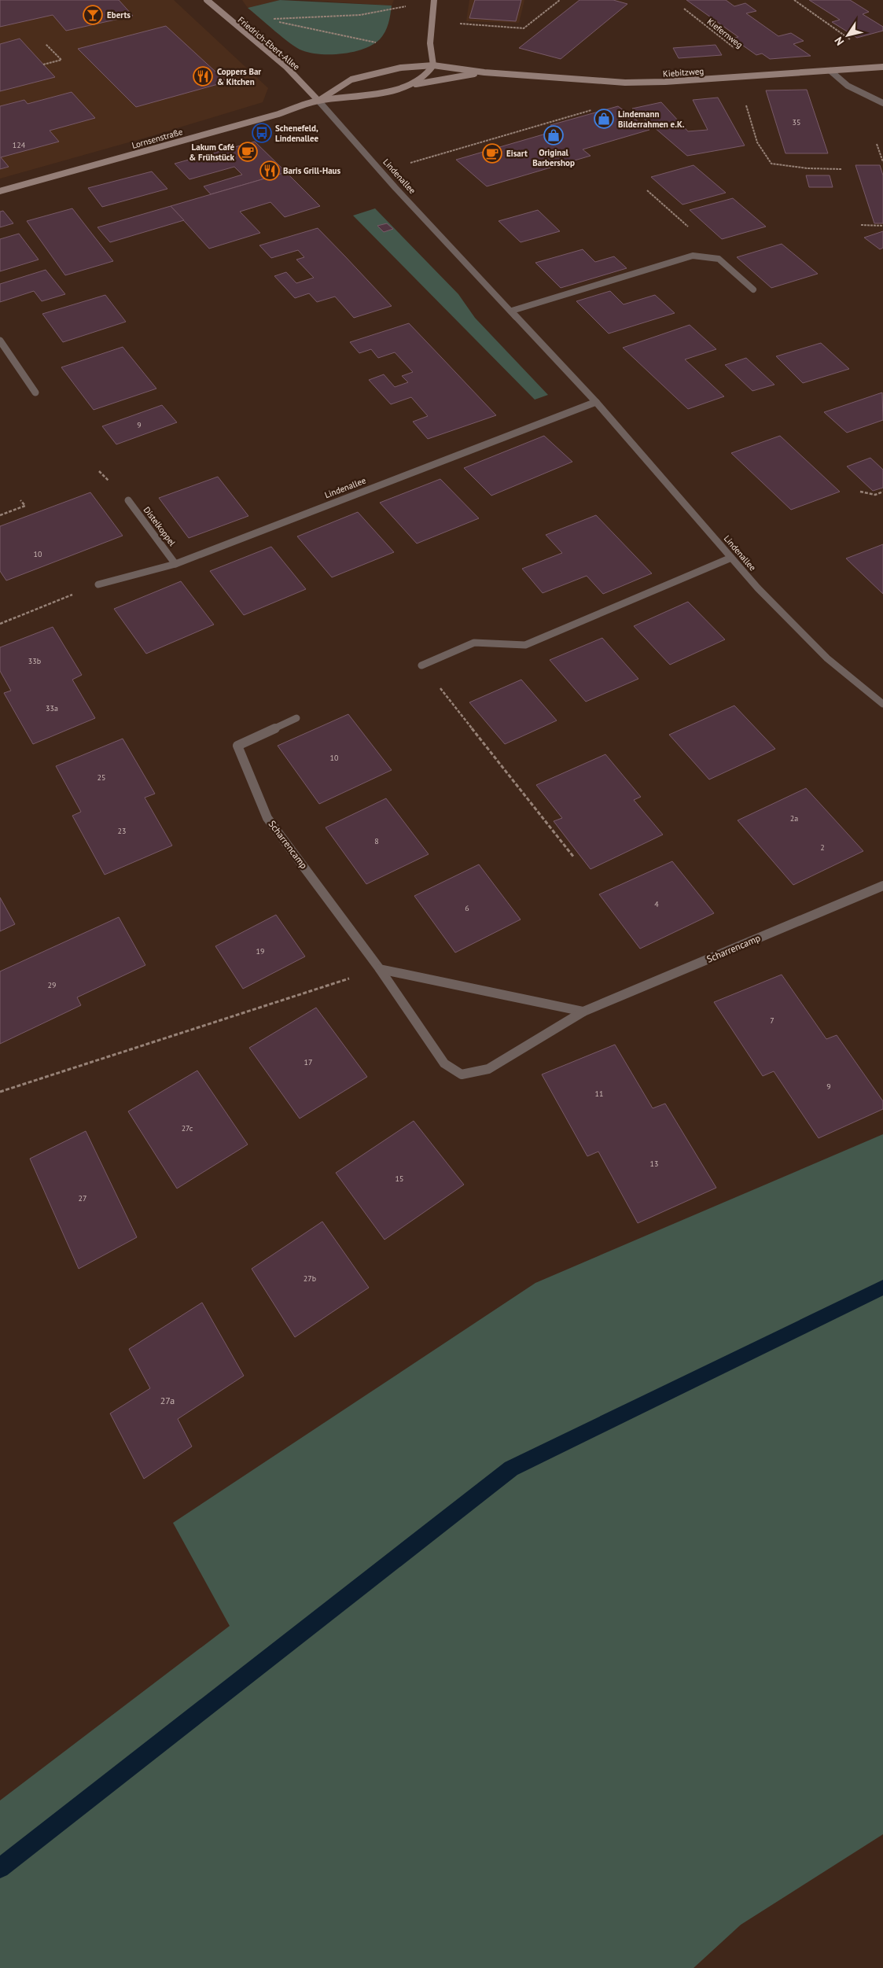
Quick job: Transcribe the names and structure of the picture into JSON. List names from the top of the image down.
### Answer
{
  "streets": {
    "street": [
      "Friedrich-Ebert-Allee",
      "Kiebitzweg",
      "Lornsenstraße",
      "Lindenallee",
      "Distelkoppel",
      "Scharrencamp"
    ],
    "path": ["Kiefernweg"]
  },
  "crossings": [
    ["Friedrich-Ebert-Allee", "Lornsenstraße"],
    ["Friedrich-Ebert-Allee", "Lindenallee"],
    ["Kiebitzweg", "Lornsenstraße"],
    ["Lornsenstraße", "Lindenallee"],
    ["Lindenallee", "Distelkoppel"]
  ],
  "places": {
    "bar": ["Eberts"],
    "restaurant": ["Coppers Bar & Kitchen", "Baris Grill-Haus"],
    "shop": ["Lindemann Bilderrahmen e.K.", "Original Barbershop"],
    "bus stop": ["Schenefeld, Lindenallee"],
    "cafe": ["Lakum Café & Frühstück", "Eisart"]
  },
  "house_numbers": [
    "35",
    "124",
    "9",
    "10",
    "33b",
    "33a",
    "10",
    "25",
    "2a",
    "23",
    "8",
    "2",
    "4",
    "6",
    "19",
    "29",
    "7",
    "17",
    "9",
    "11",
    "27c",
    "13",
    "15",
    "27",
    "27b",
    "27a"
  ],
  "north": "bottom left"
}
